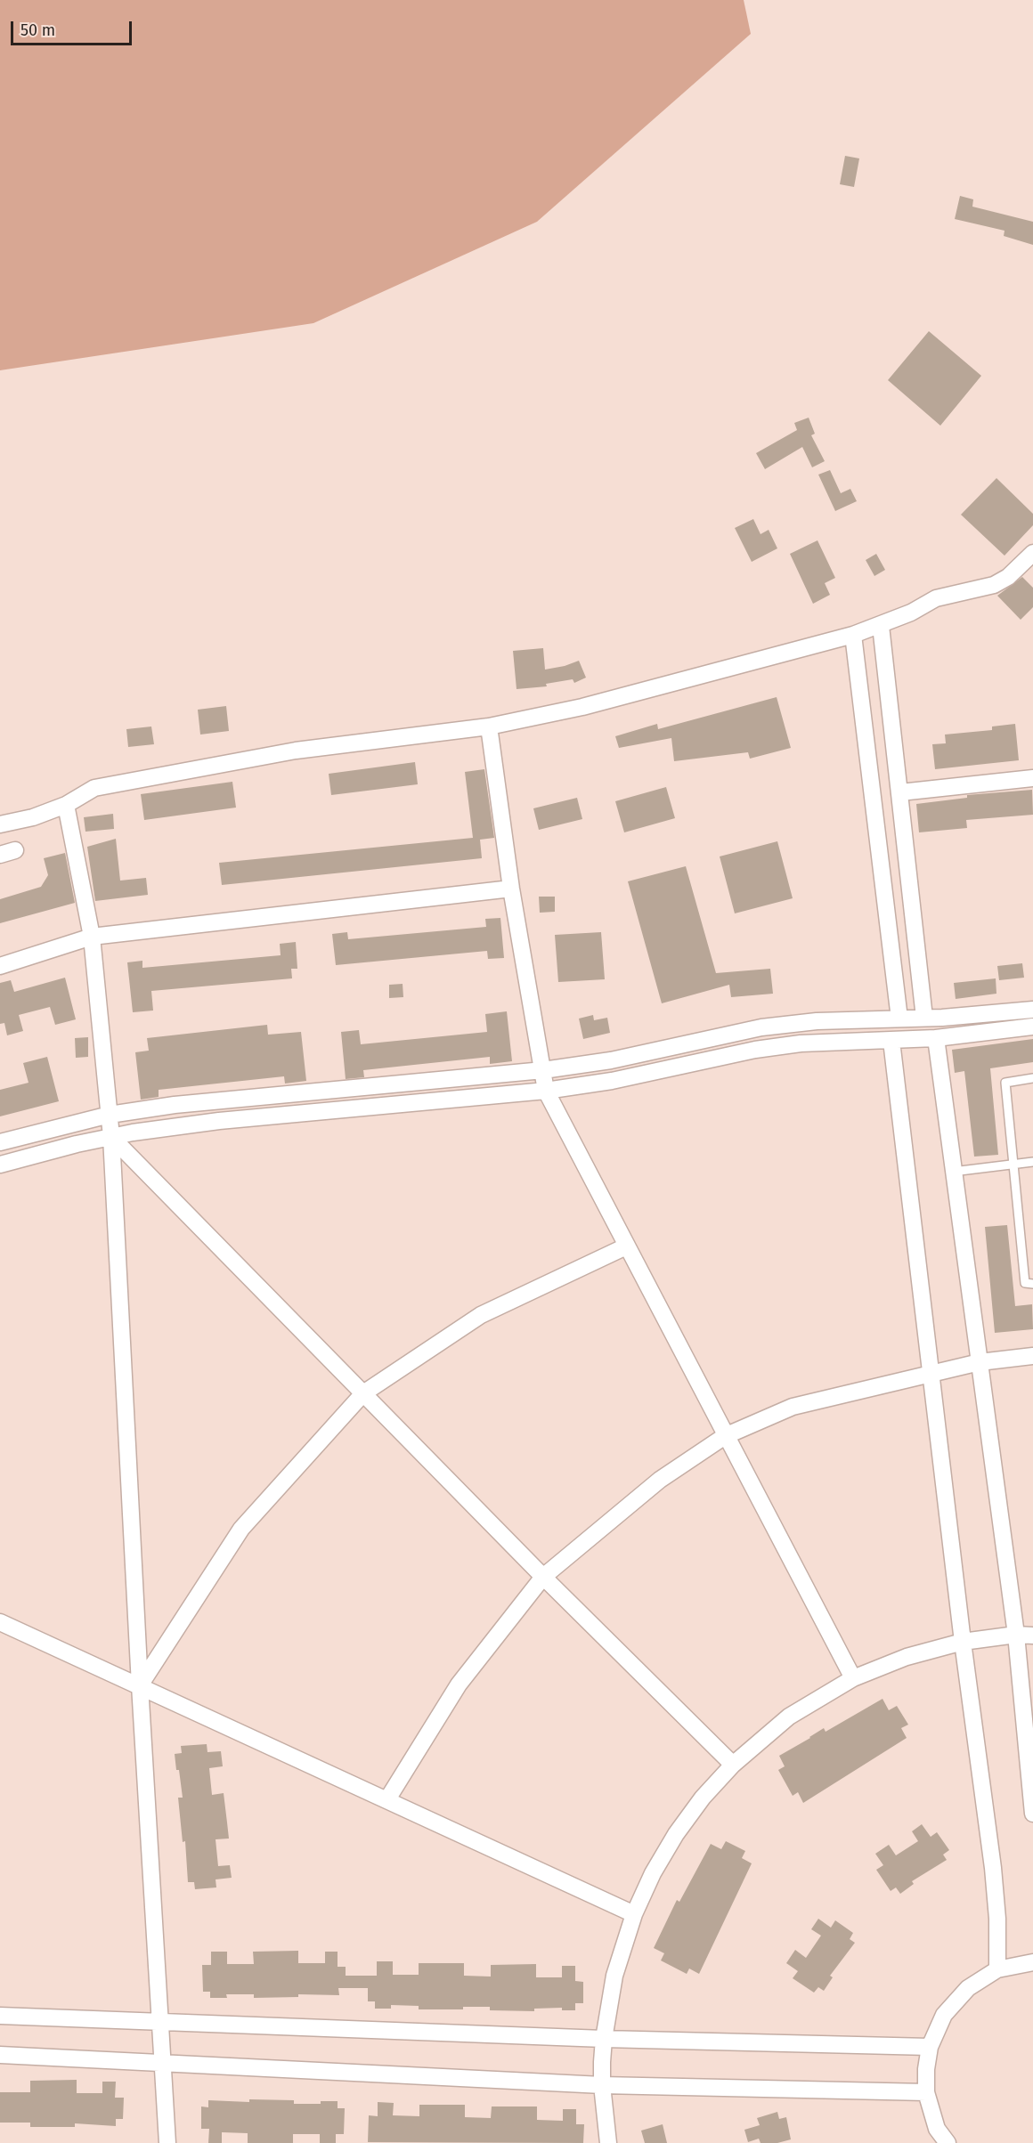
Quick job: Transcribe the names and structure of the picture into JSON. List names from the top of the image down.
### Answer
{
  "scale_bar": "50 m"
}
